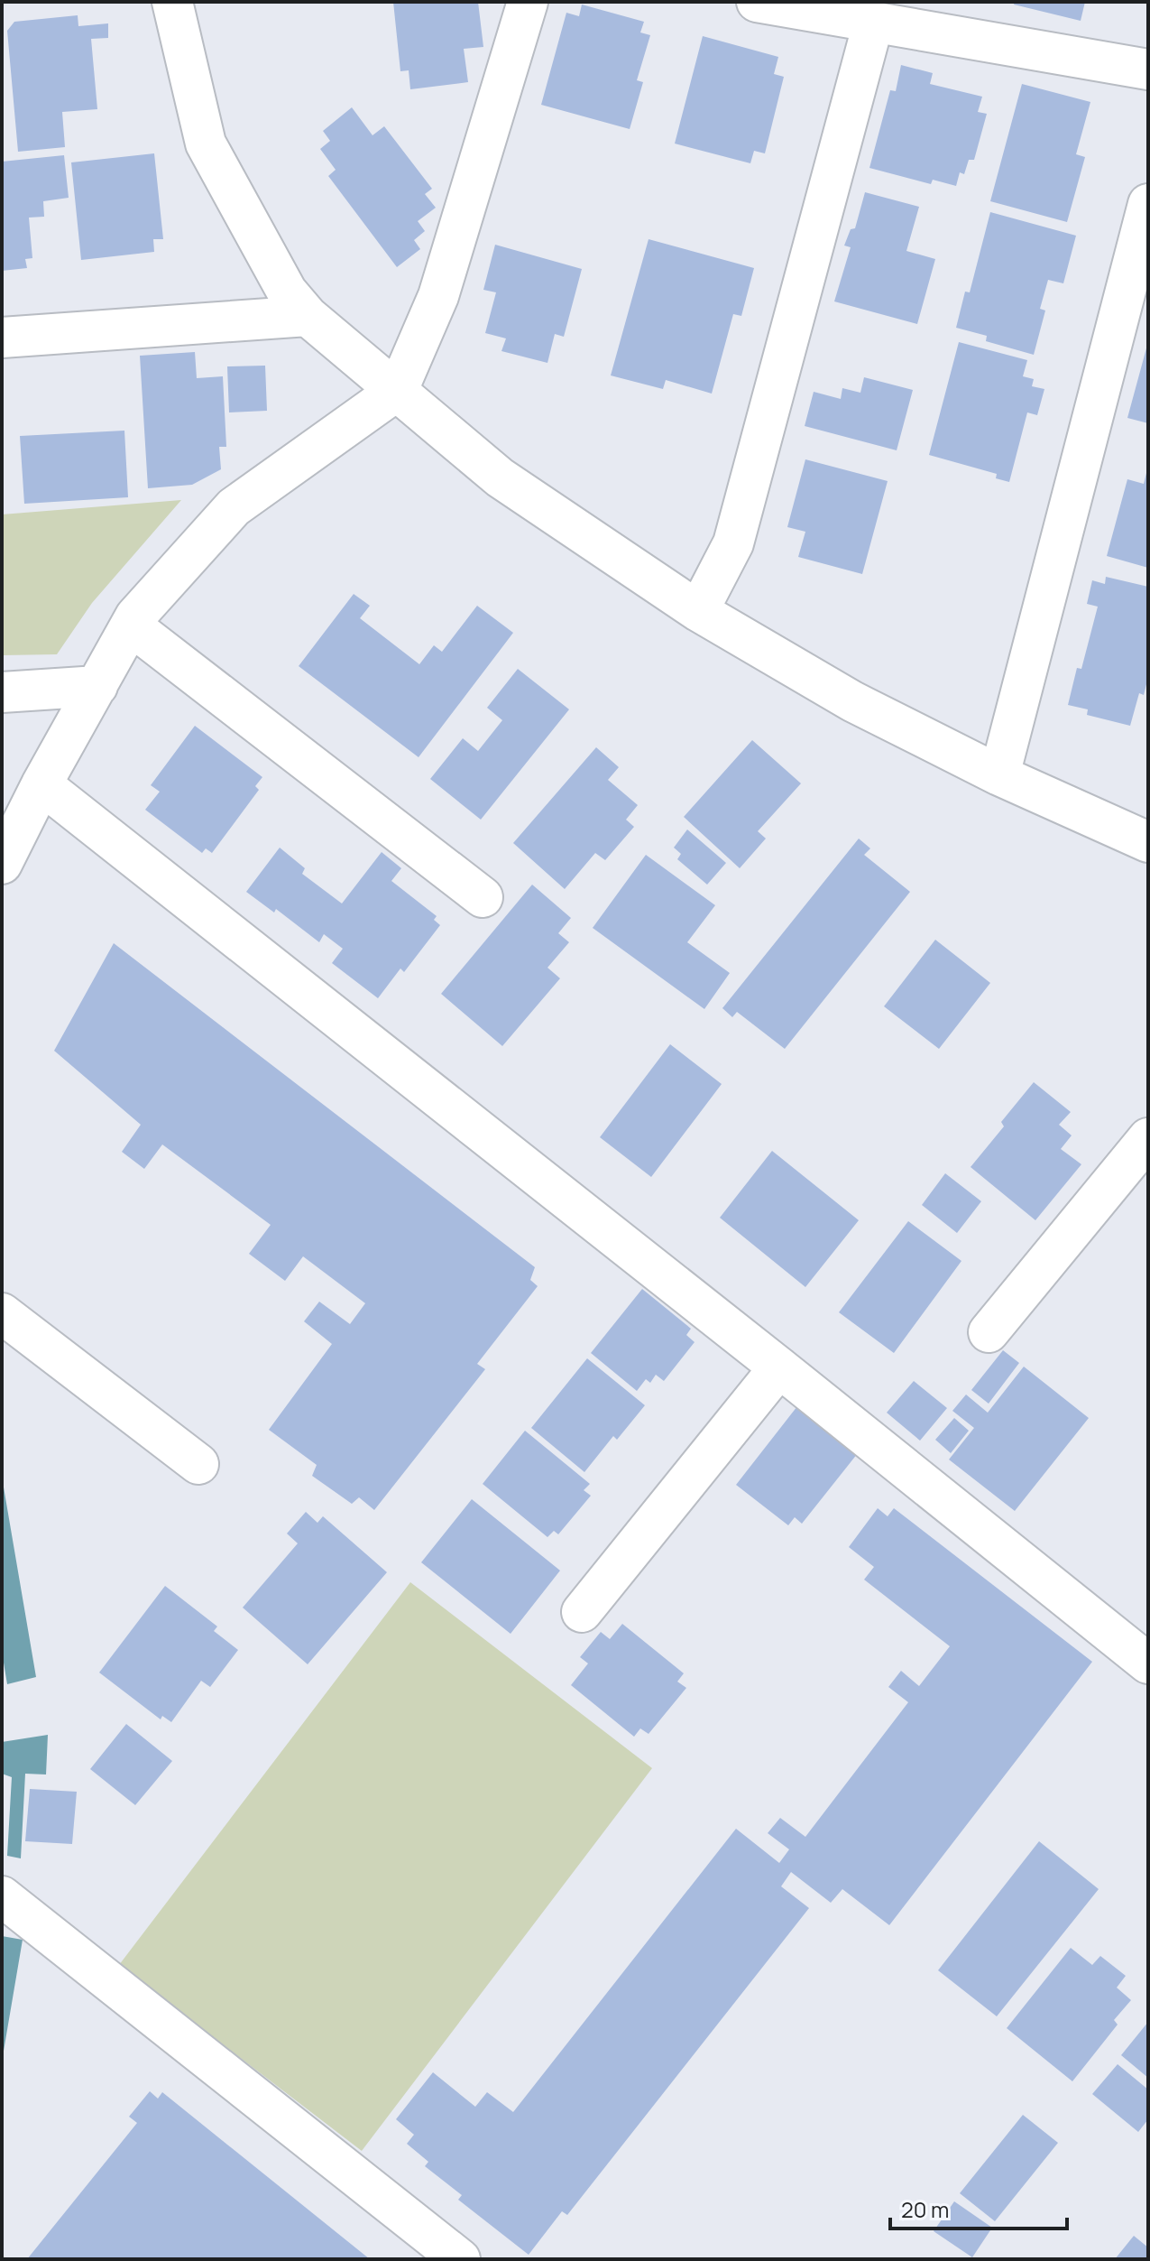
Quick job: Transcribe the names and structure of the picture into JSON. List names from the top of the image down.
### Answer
{
  "scale_bar": "20 m"
}
